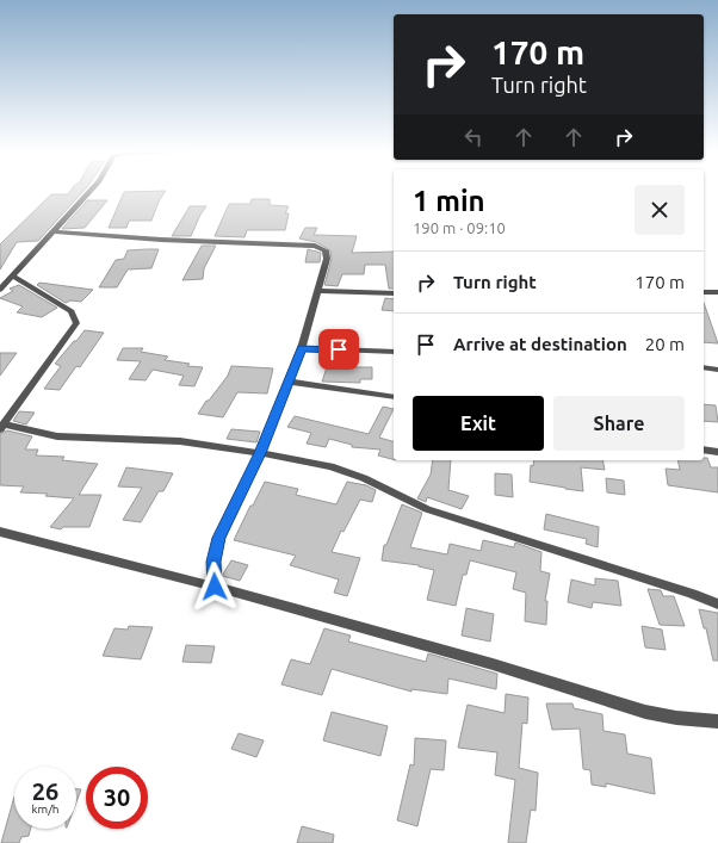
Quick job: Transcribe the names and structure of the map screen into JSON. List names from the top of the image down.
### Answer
{
  "page": {
    "turn": ["170 m", "Turn right"],
    "heading": ["1 min", "190 m · 09:10"],
    "list": [
      {
        "name": "Turn right",
        "value": "170 m"
      },
      {
        "name": "Arrive at destination",
        "value": "20 m"
      }
    ],
    "buttons": ["Exit", "Share"],
    "speed": "26 km/h",
    "limit": "30"
  }
}
